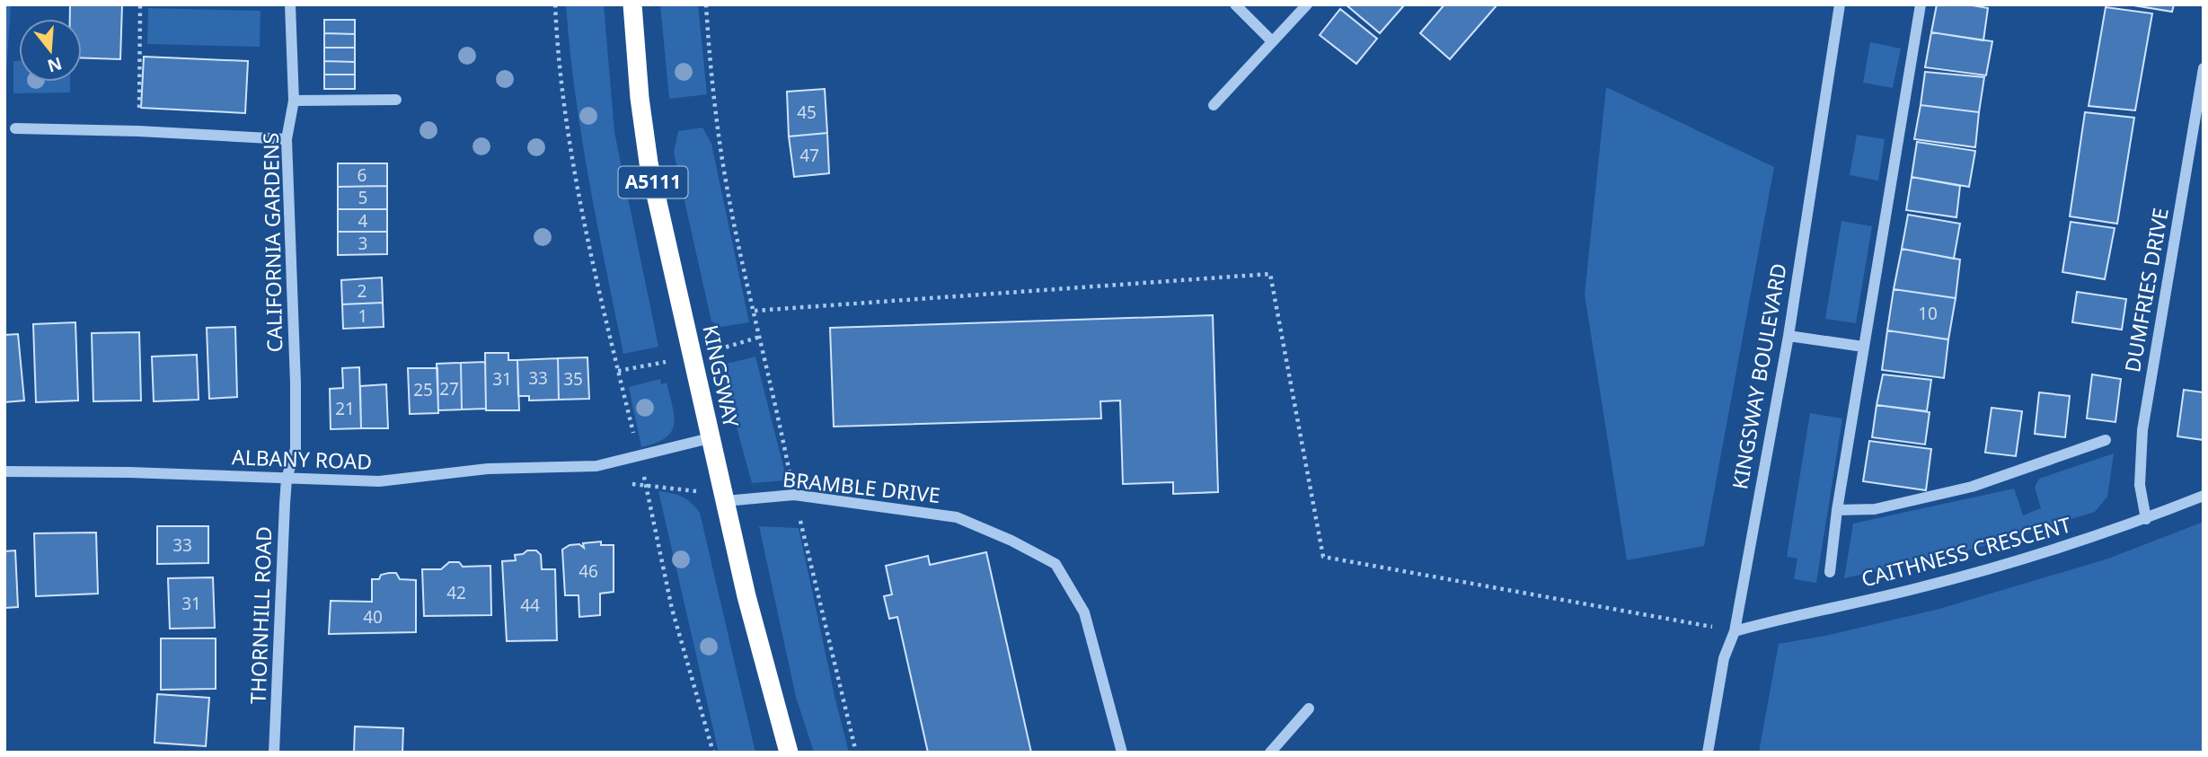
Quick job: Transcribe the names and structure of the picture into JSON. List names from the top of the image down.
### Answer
{
  "streets": {
    "highway": ["A5111", "KINGSWAY"],
    "street": [
      "CALIFORNIA GARDENS",
      "DUMFRIES DRIVE",
      "KINGSWAY BOULEVARD",
      "ALBANY ROAD",
      "BRAMBLE DRIVE",
      "CAITHNESS CRESCENT",
      "THORNHILL ROAD"
    ]
  },
  "crossings": [
    ["CALIFORNIA GARDENS", "ALBANY ROAD"],
    ["CALIFORNIA GARDENS", "THORNHILL ROAD"],
    ["DUMFRIES DRIVE", "CAITHNESS CRESCENT"],
    ["KINGSWAY", "ALBANY ROAD"],
    ["KINGSWAY", "BRAMBLE DRIVE"],
    ["KINGSWAY BOULEVARD", "CAITHNESS CRESCENT"],
    ["ALBANY ROAD", "THORNHILL ROAD"]
  ],
  "house_numbers": [
    "45",
    "47",
    "6",
    "5",
    "4",
    "3",
    "2",
    "10",
    "1",
    "33",
    "31",
    "35",
    "27",
    "25",
    "21",
    "33",
    "46",
    "42",
    "31",
    "44",
    "40"
  ],
  "north": "bottom"
}
